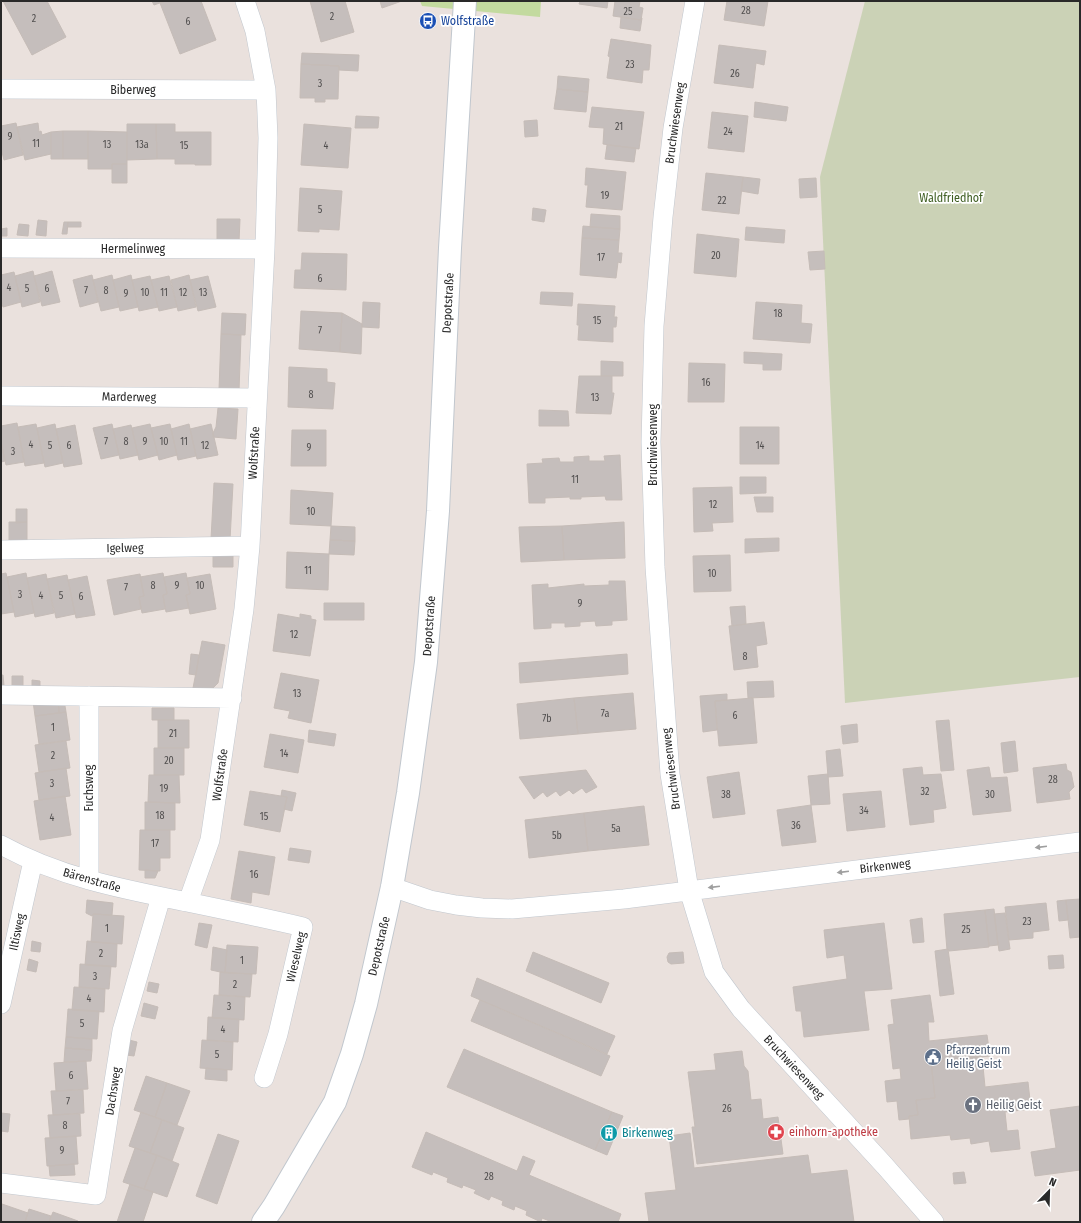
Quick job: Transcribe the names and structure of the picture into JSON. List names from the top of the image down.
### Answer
{
  "streets": {
    "main road": ["Depotstraße"],
    "street": [
      "Biberweg",
      "Bruchwiesenweg",
      "Hermelinweg",
      "Marderweg",
      "Wolfstraße",
      "Igelweg",
      "Fuchsweg",
      "Birkenweg",
      "Bärenstraße",
      "Iltisweg",
      "Wieselweg",
      "Dachsweg"
    ]
  },
  "crossings": [
    ["Biberweg", "Wolfstraße"],
    ["Bruchwiesenweg", "Birkenweg"],
    ["Hermelinweg", "Wolfstraße"],
    ["Marderweg", "Wolfstraße"],
    ["Wolfstraße", "Igelweg"],
    ["Wolfstraße", "Bärenstraße"],
    ["Wolfstraße", "Wieselweg"],
    ["Fuchsweg", "Bärenstraße"],
    ["Bärenstraße", "Iltisweg"],
    ["Bärenstraße", "Wieselweg"],
    ["Bärenstraße", "Dachsweg"]
  ],
  "one_way": ["Birkenweg"],
  "parks": ["Waldfriedhof"],
  "places": {
    "bus stop": ["Wolfstraße"],
    "public building": ["Pfarrzentrum Heilig Geist"],
    "church": ["Heilig Geist"],
    "pharmacy": ["einhorn-apotheke"],
    "building": ["Birkenweg"]
  },
  "house_numbers": [
    "28",
    "25",
    "2",
    "2",
    "6",
    "23",
    "26",
    "3",
    "21",
    "24",
    "9",
    "11",
    "13",
    "13a",
    "15",
    "4",
    "19",
    "22",
    "5",
    "20",
    "17",
    "6",
    "4",
    "5",
    "6",
    "7",
    "8",
    "10",
    "11",
    "12",
    "13",
    "9",
    "18",
    "15",
    "7",
    "16",
    "8",
    "13",
    "7",
    "8",
    "9",
    "10",
    "11",
    "4",
    "5",
    "6",
    "12",
    "14",
    "9",
    "3",
    "11",
    "12",
    "10",
    "11",
    "10",
    "8",
    "9",
    "10",
    "7",
    "3",
    "4",
    "5",
    "6",
    "9",
    "12",
    "8",
    "13",
    "7a",
    "6",
    "7b",
    "1",
    "21",
    "14",
    "2",
    "20",
    "28",
    "3",
    "19",
    "32",
    "38",
    "30",
    "34",
    "18",
    "15",
    "4",
    "36",
    "5a",
    "5b",
    "17",
    "16",
    "23",
    "1",
    "25",
    "2",
    "1",
    "3",
    "2",
    "4",
    "3",
    "5",
    "4",
    "5",
    "6",
    "7",
    "26",
    "8",
    "9",
    "28"
  ],
  "north": "top right"
}
